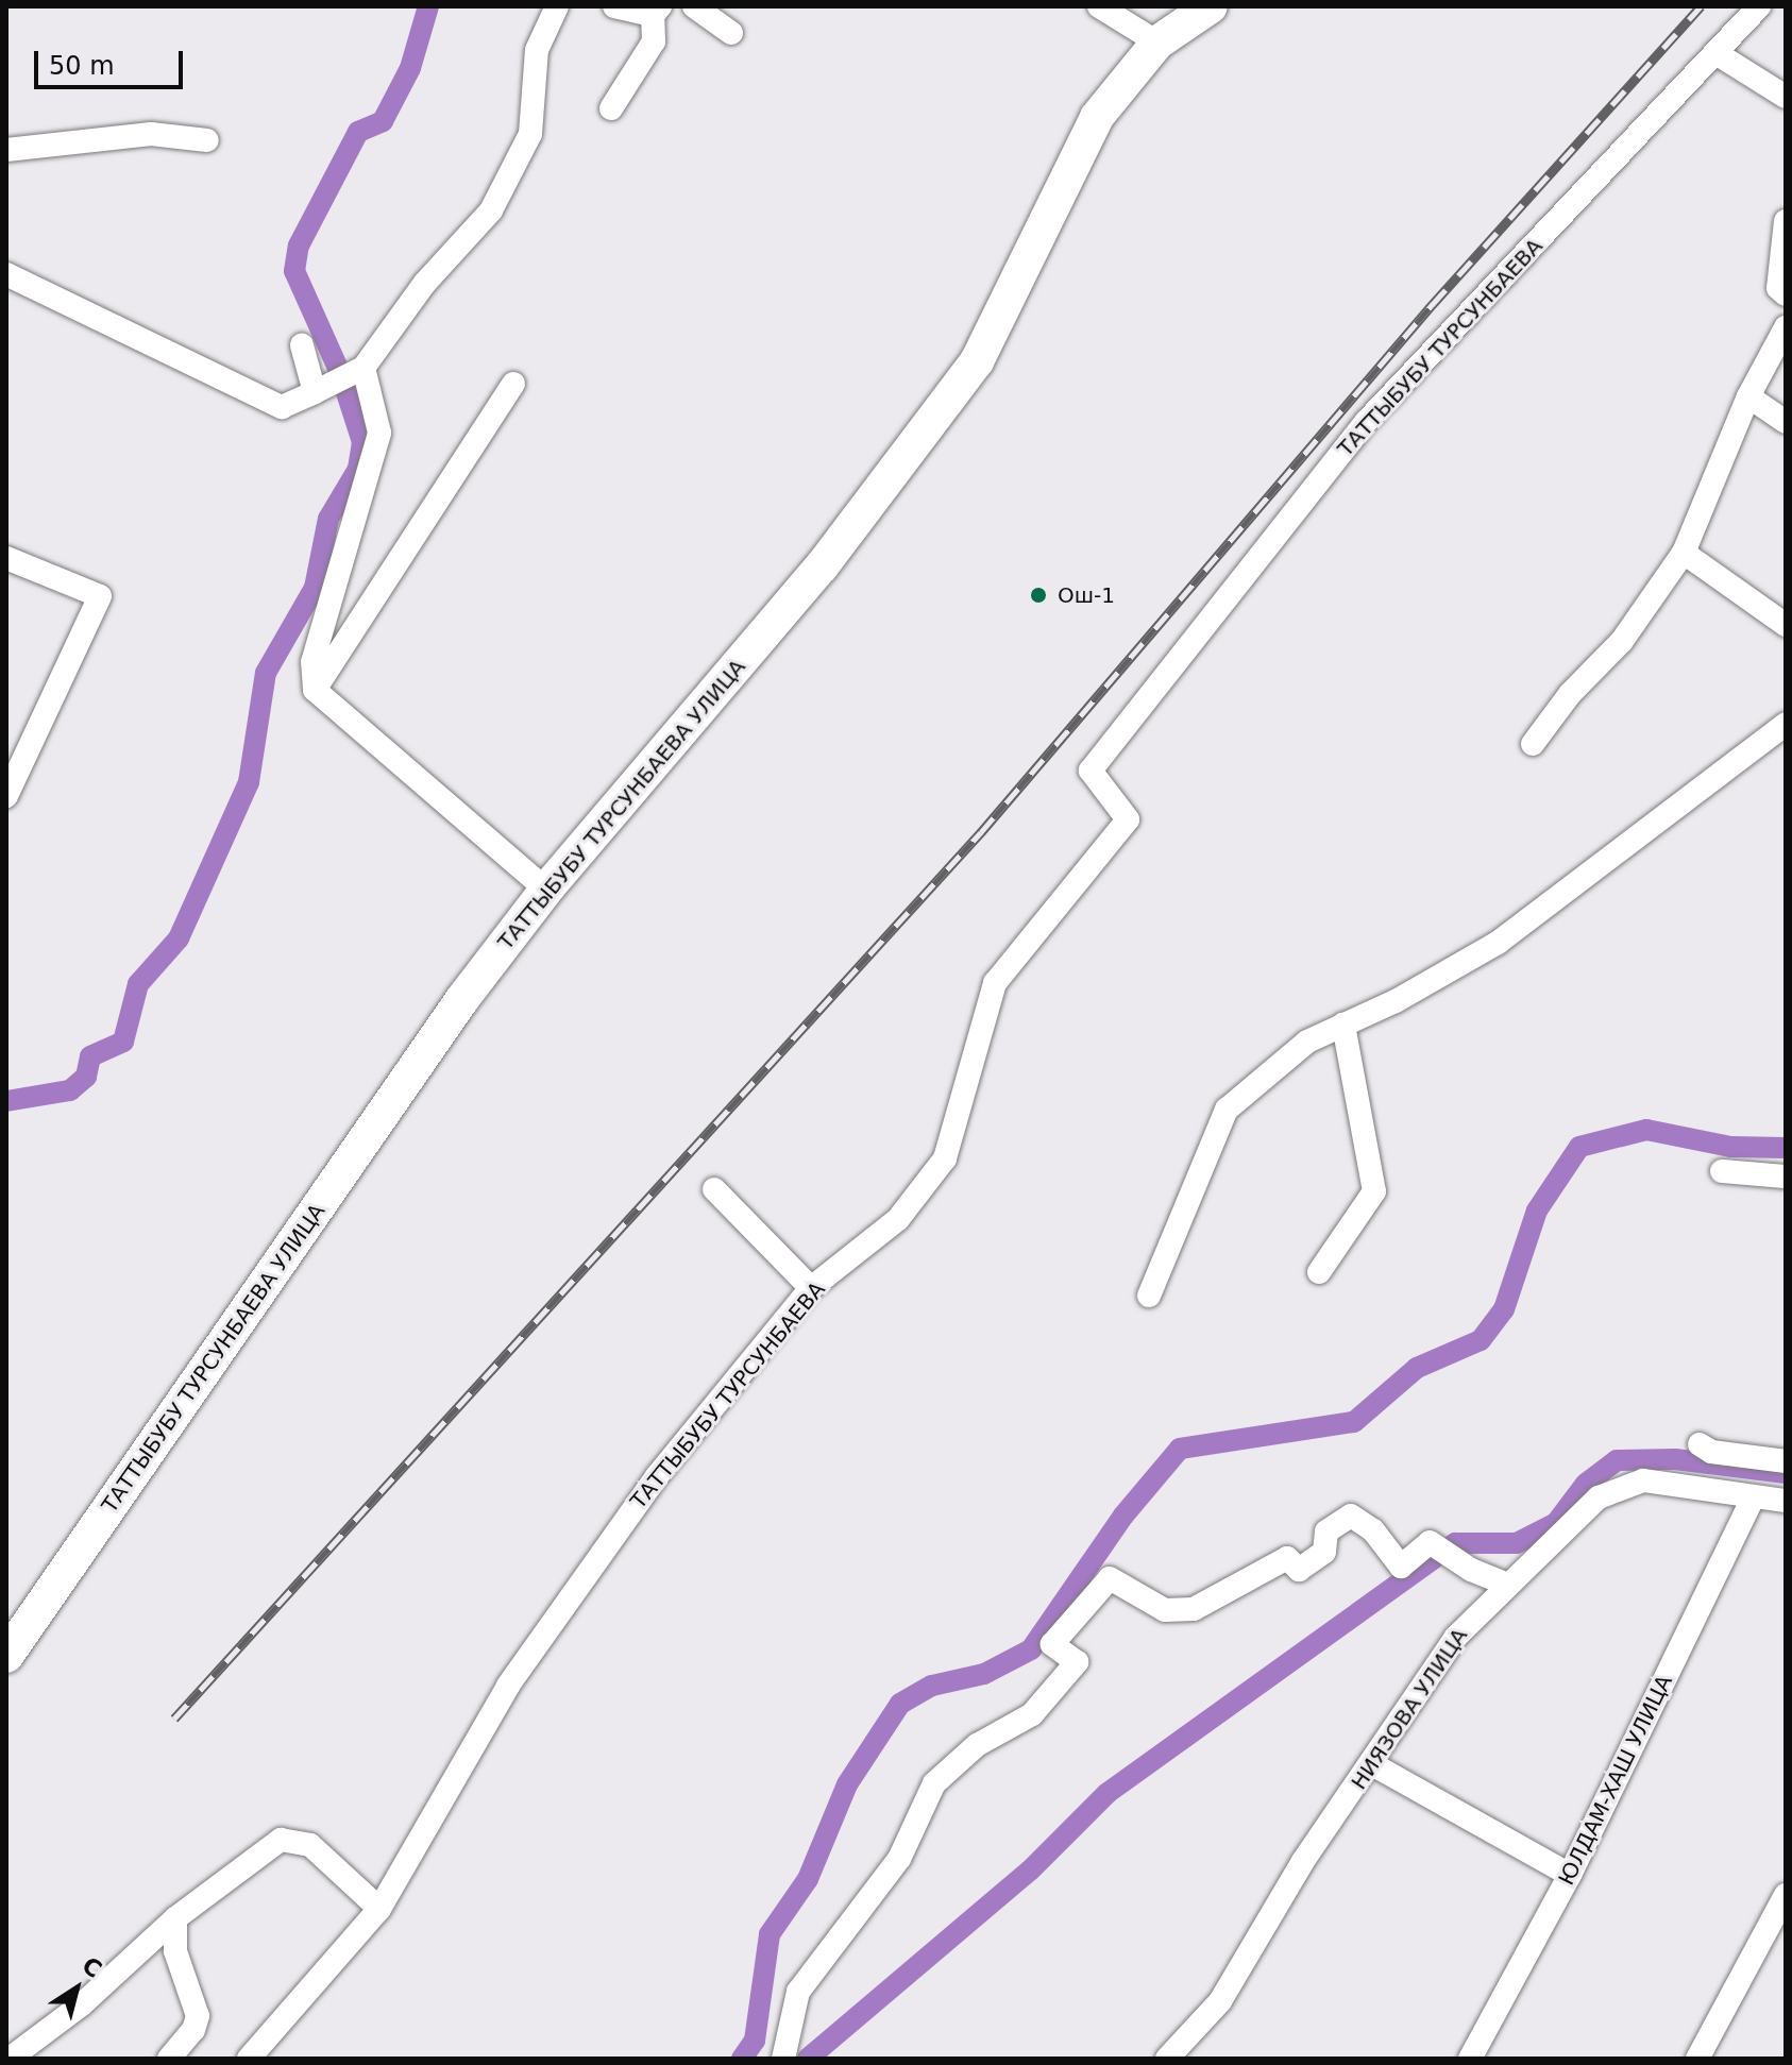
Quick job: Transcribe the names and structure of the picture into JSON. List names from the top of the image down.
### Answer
{
  "streets": {
    "street": [
      "ТАТТЫБУБУ ТУРСУНБАЕВА",
      "ТАТТЫБУБУ ТУРСУНБАЕВА УЛИЦА",
      "НИЯЗОВА УЛИЦА",
      "ЮЛДАМ-ХАШ УЛИЦА"
    ]
  },
  "crossings": [
    ["НИЯЗОВА УЛИЦА", "ЮЛДАМ-ХАШ УЛИЦА"]
  ],
  "places": ["Ош-1"],
  "scale_bar": "50 m",
  "north": "top right"
}
